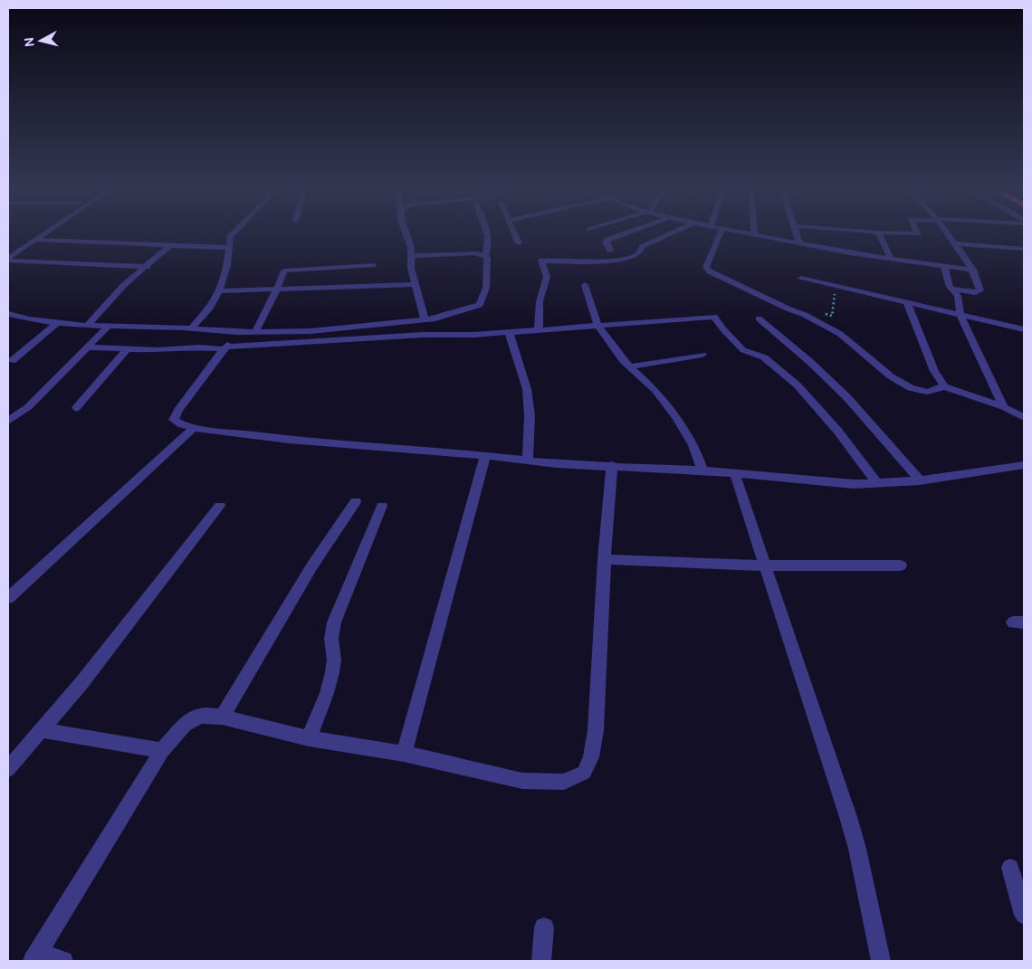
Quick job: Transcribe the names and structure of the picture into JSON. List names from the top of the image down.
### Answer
{
  "north": "left"
}
